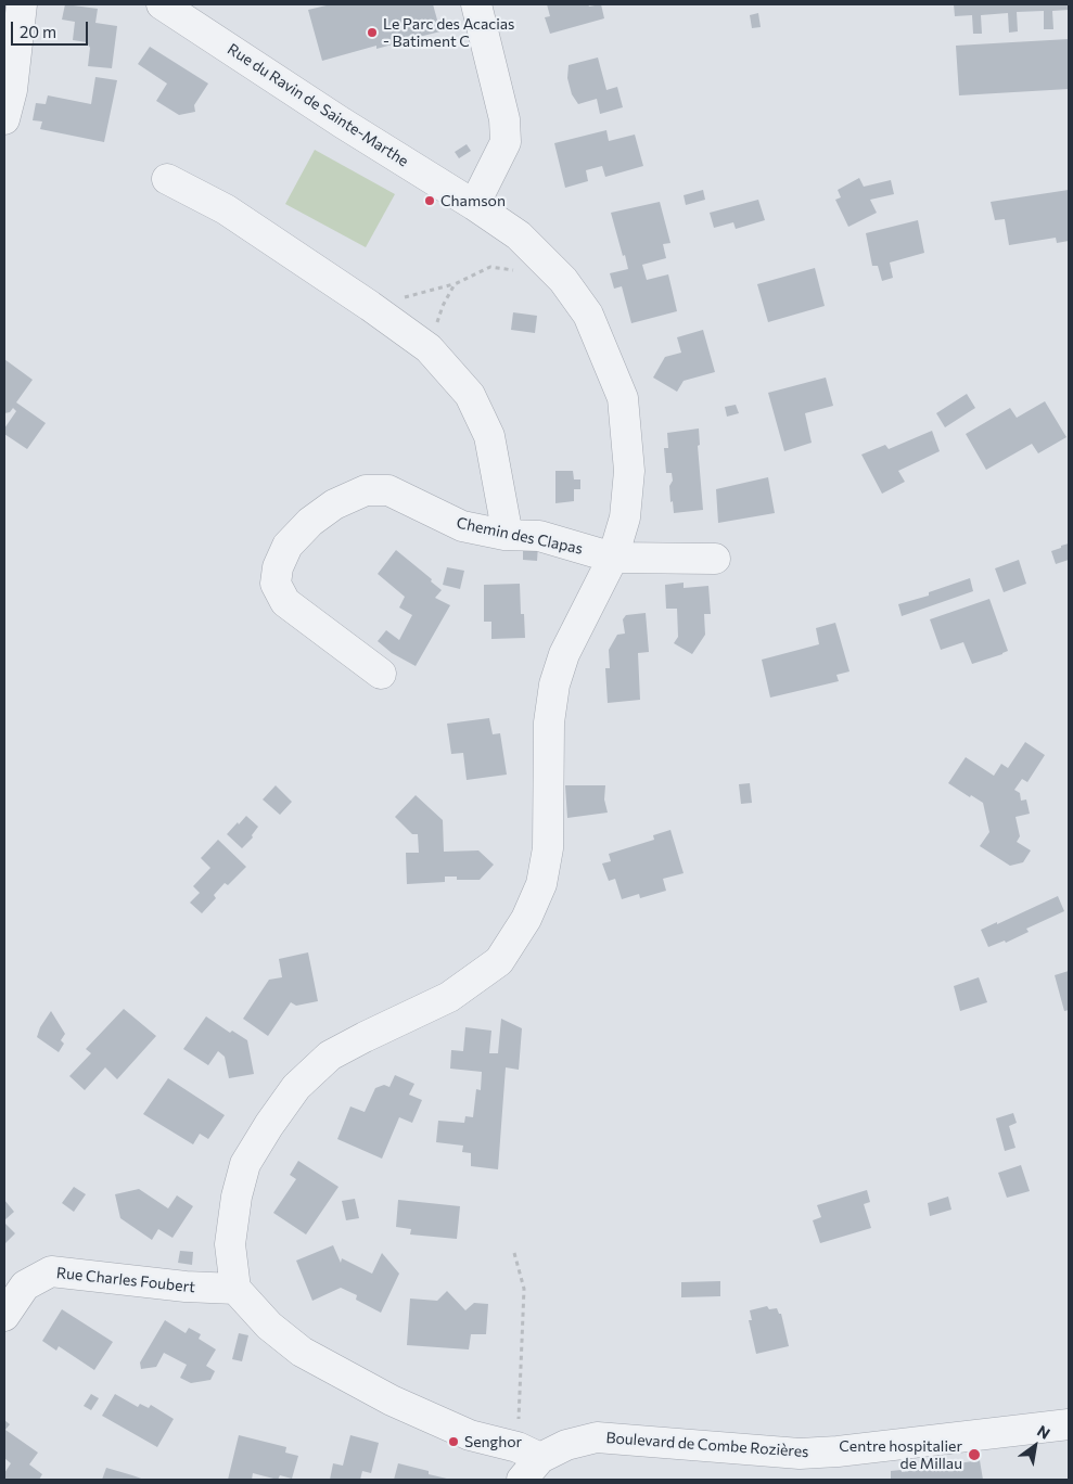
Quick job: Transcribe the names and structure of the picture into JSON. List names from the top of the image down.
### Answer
{
  "streets": {
    "street": [
      "Rue du Ravin de Sainte-Marthe",
      "Chemin des Clapas",
      "Rue Charles Foubert",
      "Boulevard de Combe Rozières"
    ]
  },
  "crossings": [
    ["Rue du Ravin de Sainte-Marthe", "Chemin des Clapas"],
    ["Rue du Ravin de Sainte-Marthe", "Rue Charles Foubert"]
  ],
  "places": [
    "Le Parc des Acacias - Batiment C",
    "Chamson",
    "Senghor",
    "Centre hospitalier de Millau"
  ],
  "scale_bar": "20 m",
  "north": "top right"
}
